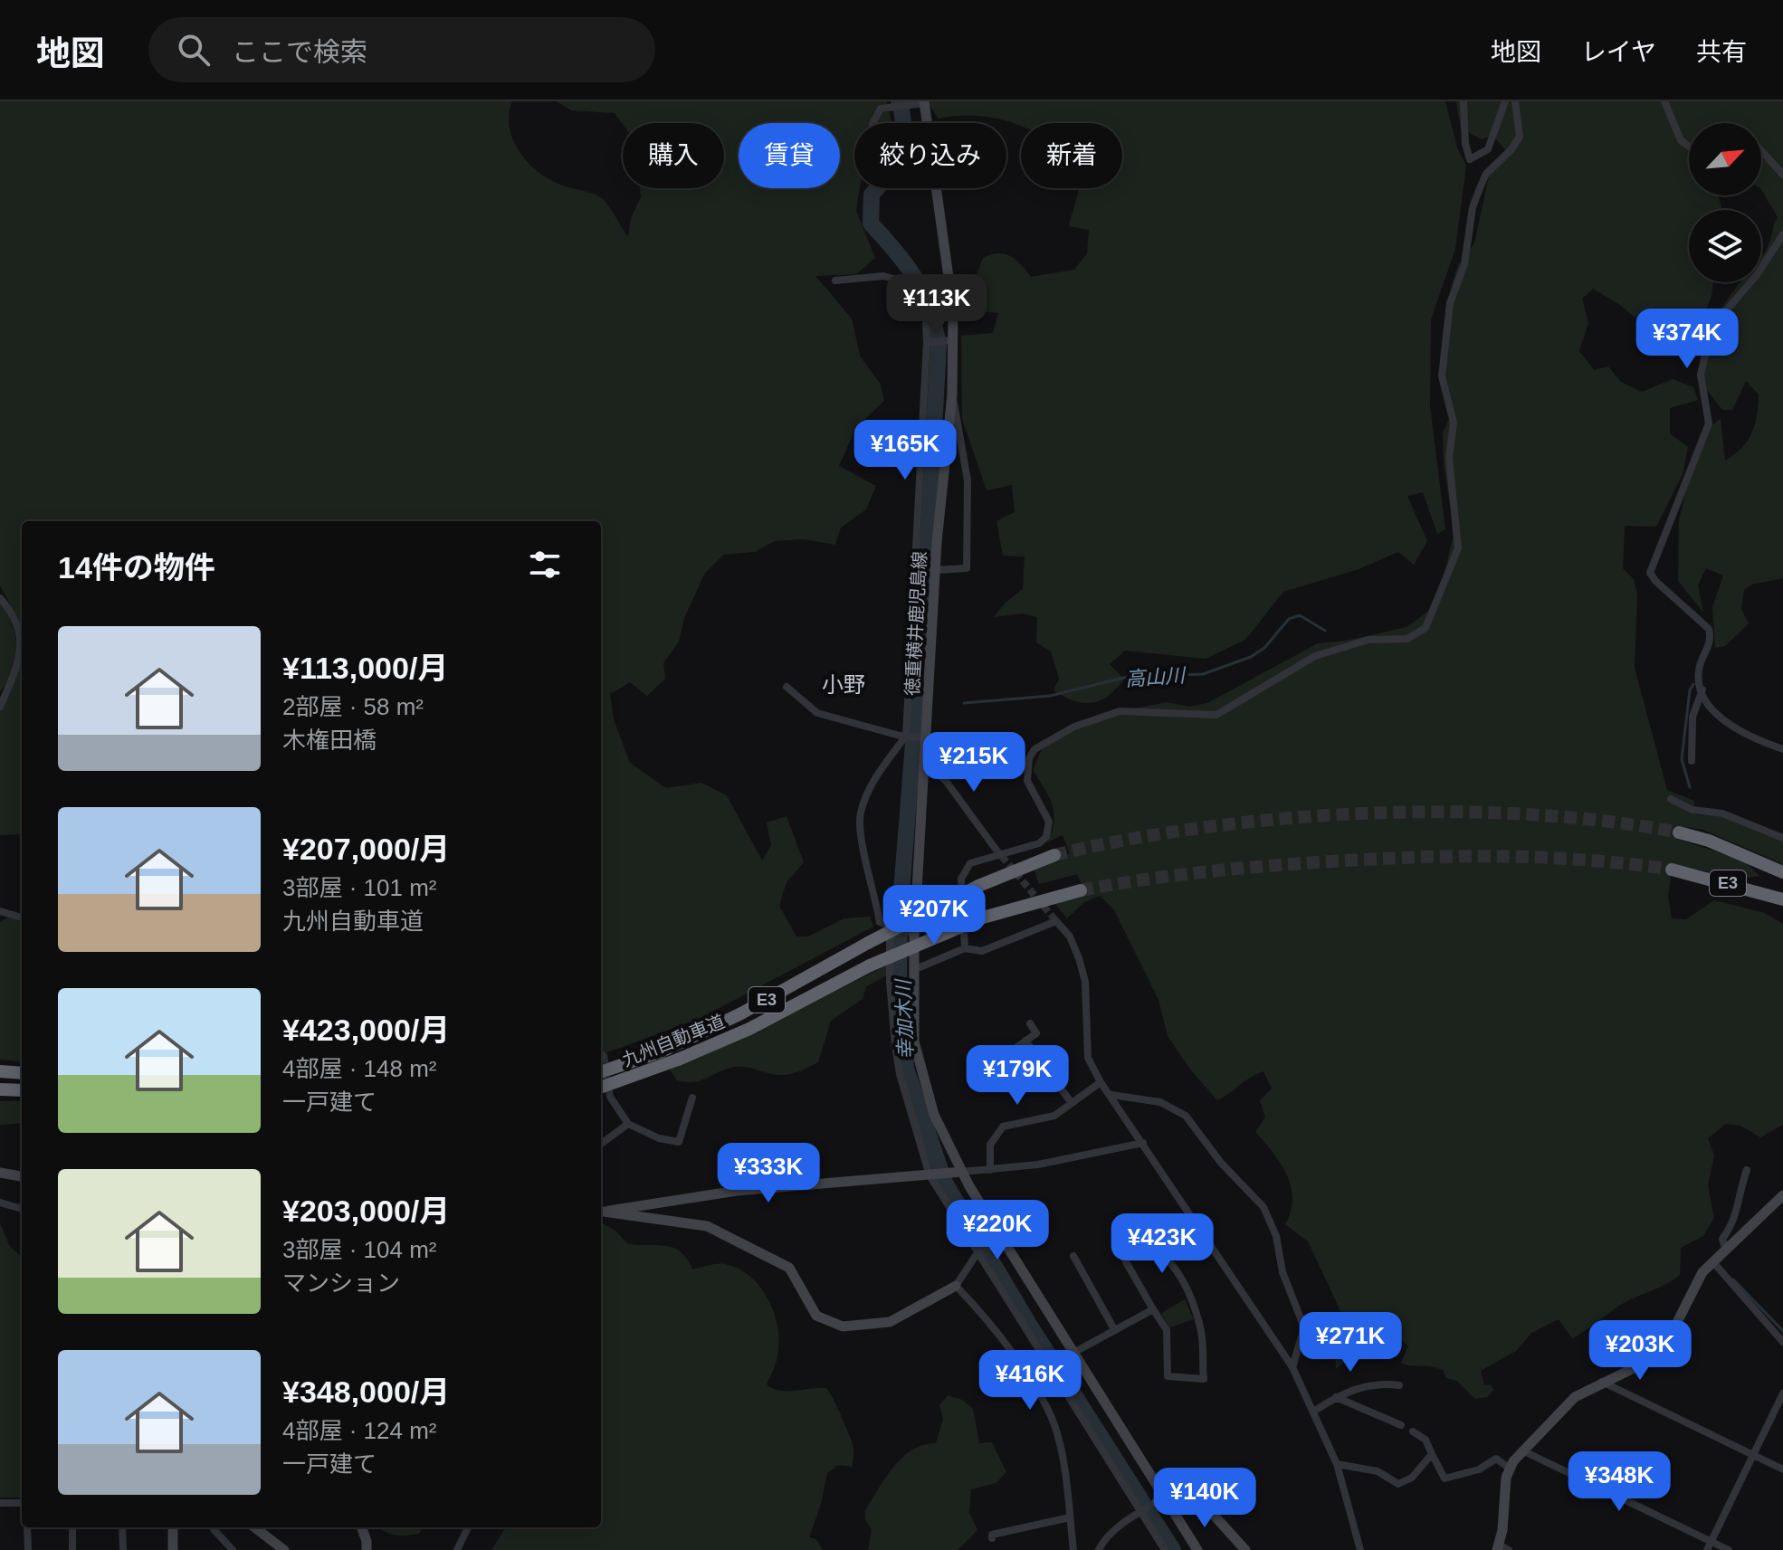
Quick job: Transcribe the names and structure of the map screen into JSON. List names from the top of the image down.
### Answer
{
  "streets": {
    "highway": ["E3", "九州自動車道"],
    "main road": ["徳重横井鹿児島線"]
  },
  "districts": ["小野"],
  "water": ["高山川", "幸加木川"],
  "north": "top right",
  "page": {
    "header": "地図",
    "search": "ここで検索",
    "nav": ["地図", "レイヤ", "共有"],
    "chip": [
      "購入",
      "賃貸",
      "絞り込み",
      "新着"
    ],
    "price": [
      "¥113K",
      "¥374K",
      "¥165K",
      "¥215K",
      "¥207K",
      "¥179K",
      "¥333K",
      "¥220K",
      "¥423K",
      "¥271K",
      "¥203K",
      "¥416K",
      "¥348K",
      "¥140K"
    ],
    "heading": "14件の物件",
    "list": [
      {
        "name": "¥113,000/月",
        "note": "2部屋 · 58 m² · 木権田橋"
      },
      {
        "name": "¥207,000/月",
        "note": "3部屋 · 101 m² · 九州自動車道"
      },
      {
        "name": "¥423,000/月",
        "note": "4部屋 · 148 m² · 一戸建て"
      },
      {
        "name": "¥203,000/月",
        "note": "3部屋 · 104 m² · マンション"
      },
      {
        "name": "¥348,000/月",
        "note": "4部屋 · 124 m² · 一戸建て"
      }
    ]
  }
}
